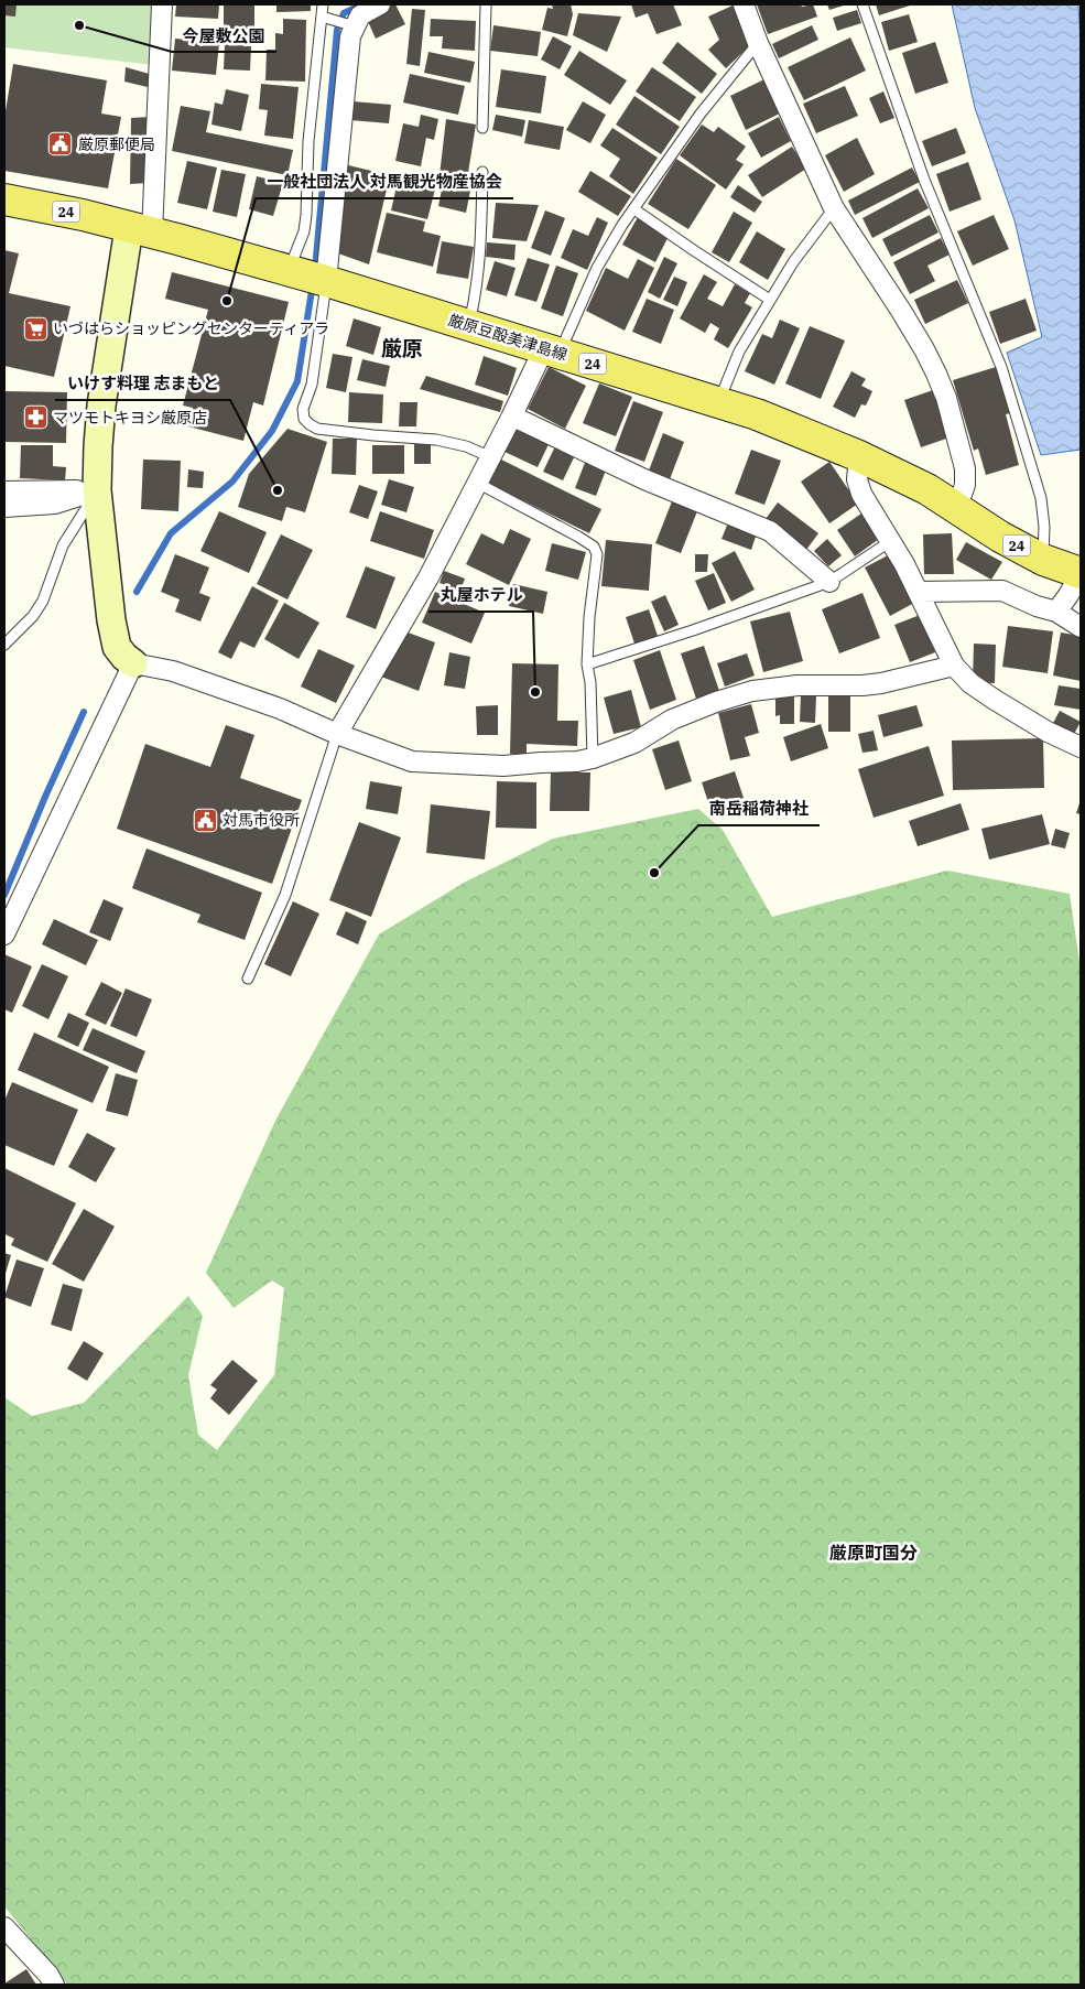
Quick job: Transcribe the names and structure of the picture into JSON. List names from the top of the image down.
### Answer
{
  "streets": {
    "main road": ["24", "厳原豆酘美津島線"]
  },
  "districts": ["厳原", "厳原町国分"],
  "places": {
    "other": [
      "今屋敷公園",
      "一般社団法人 対馬観光物産協会",
      "いけす料理 志まもと",
      "丸屋ホテル",
      "南岳稲荷神社"
    ],
    "public building": ["厳原郵便局", "対馬市役所"],
    "supermarket": ["いづはらショッピングセンターティアラ"],
    "pharmacy": ["マツモトキヨシ厳原店"]
  }
}
